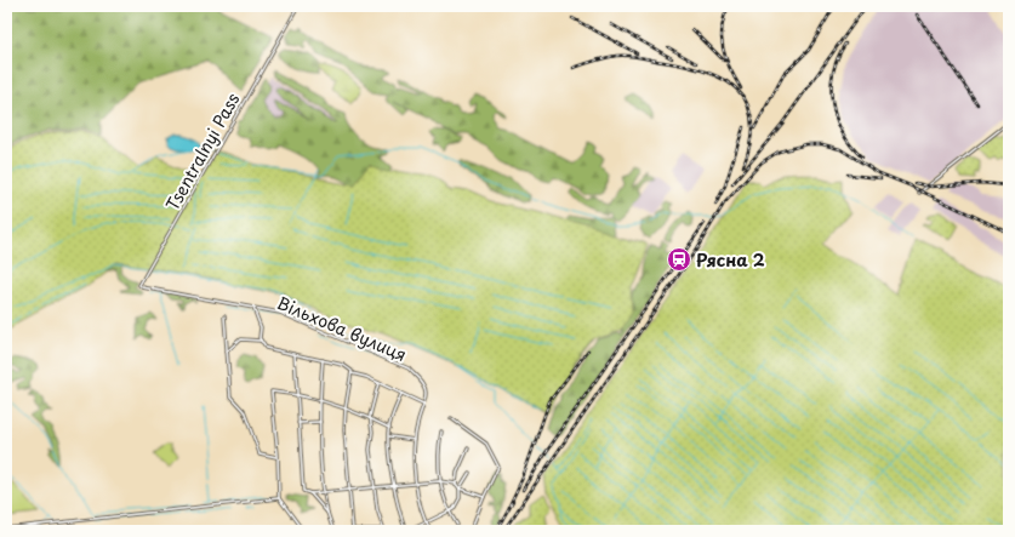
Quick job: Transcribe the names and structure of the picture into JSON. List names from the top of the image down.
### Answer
{
  "streets": {
    "street": ["Tsentralnyi Pass", "Вільхова вулиця"]
  },
  "crossings": [
    ["Tsentralnyi Pass", "Вільхова вулиця"]
  ],
  "places": {
    "station": ["Рясна 2"]
  }
}
